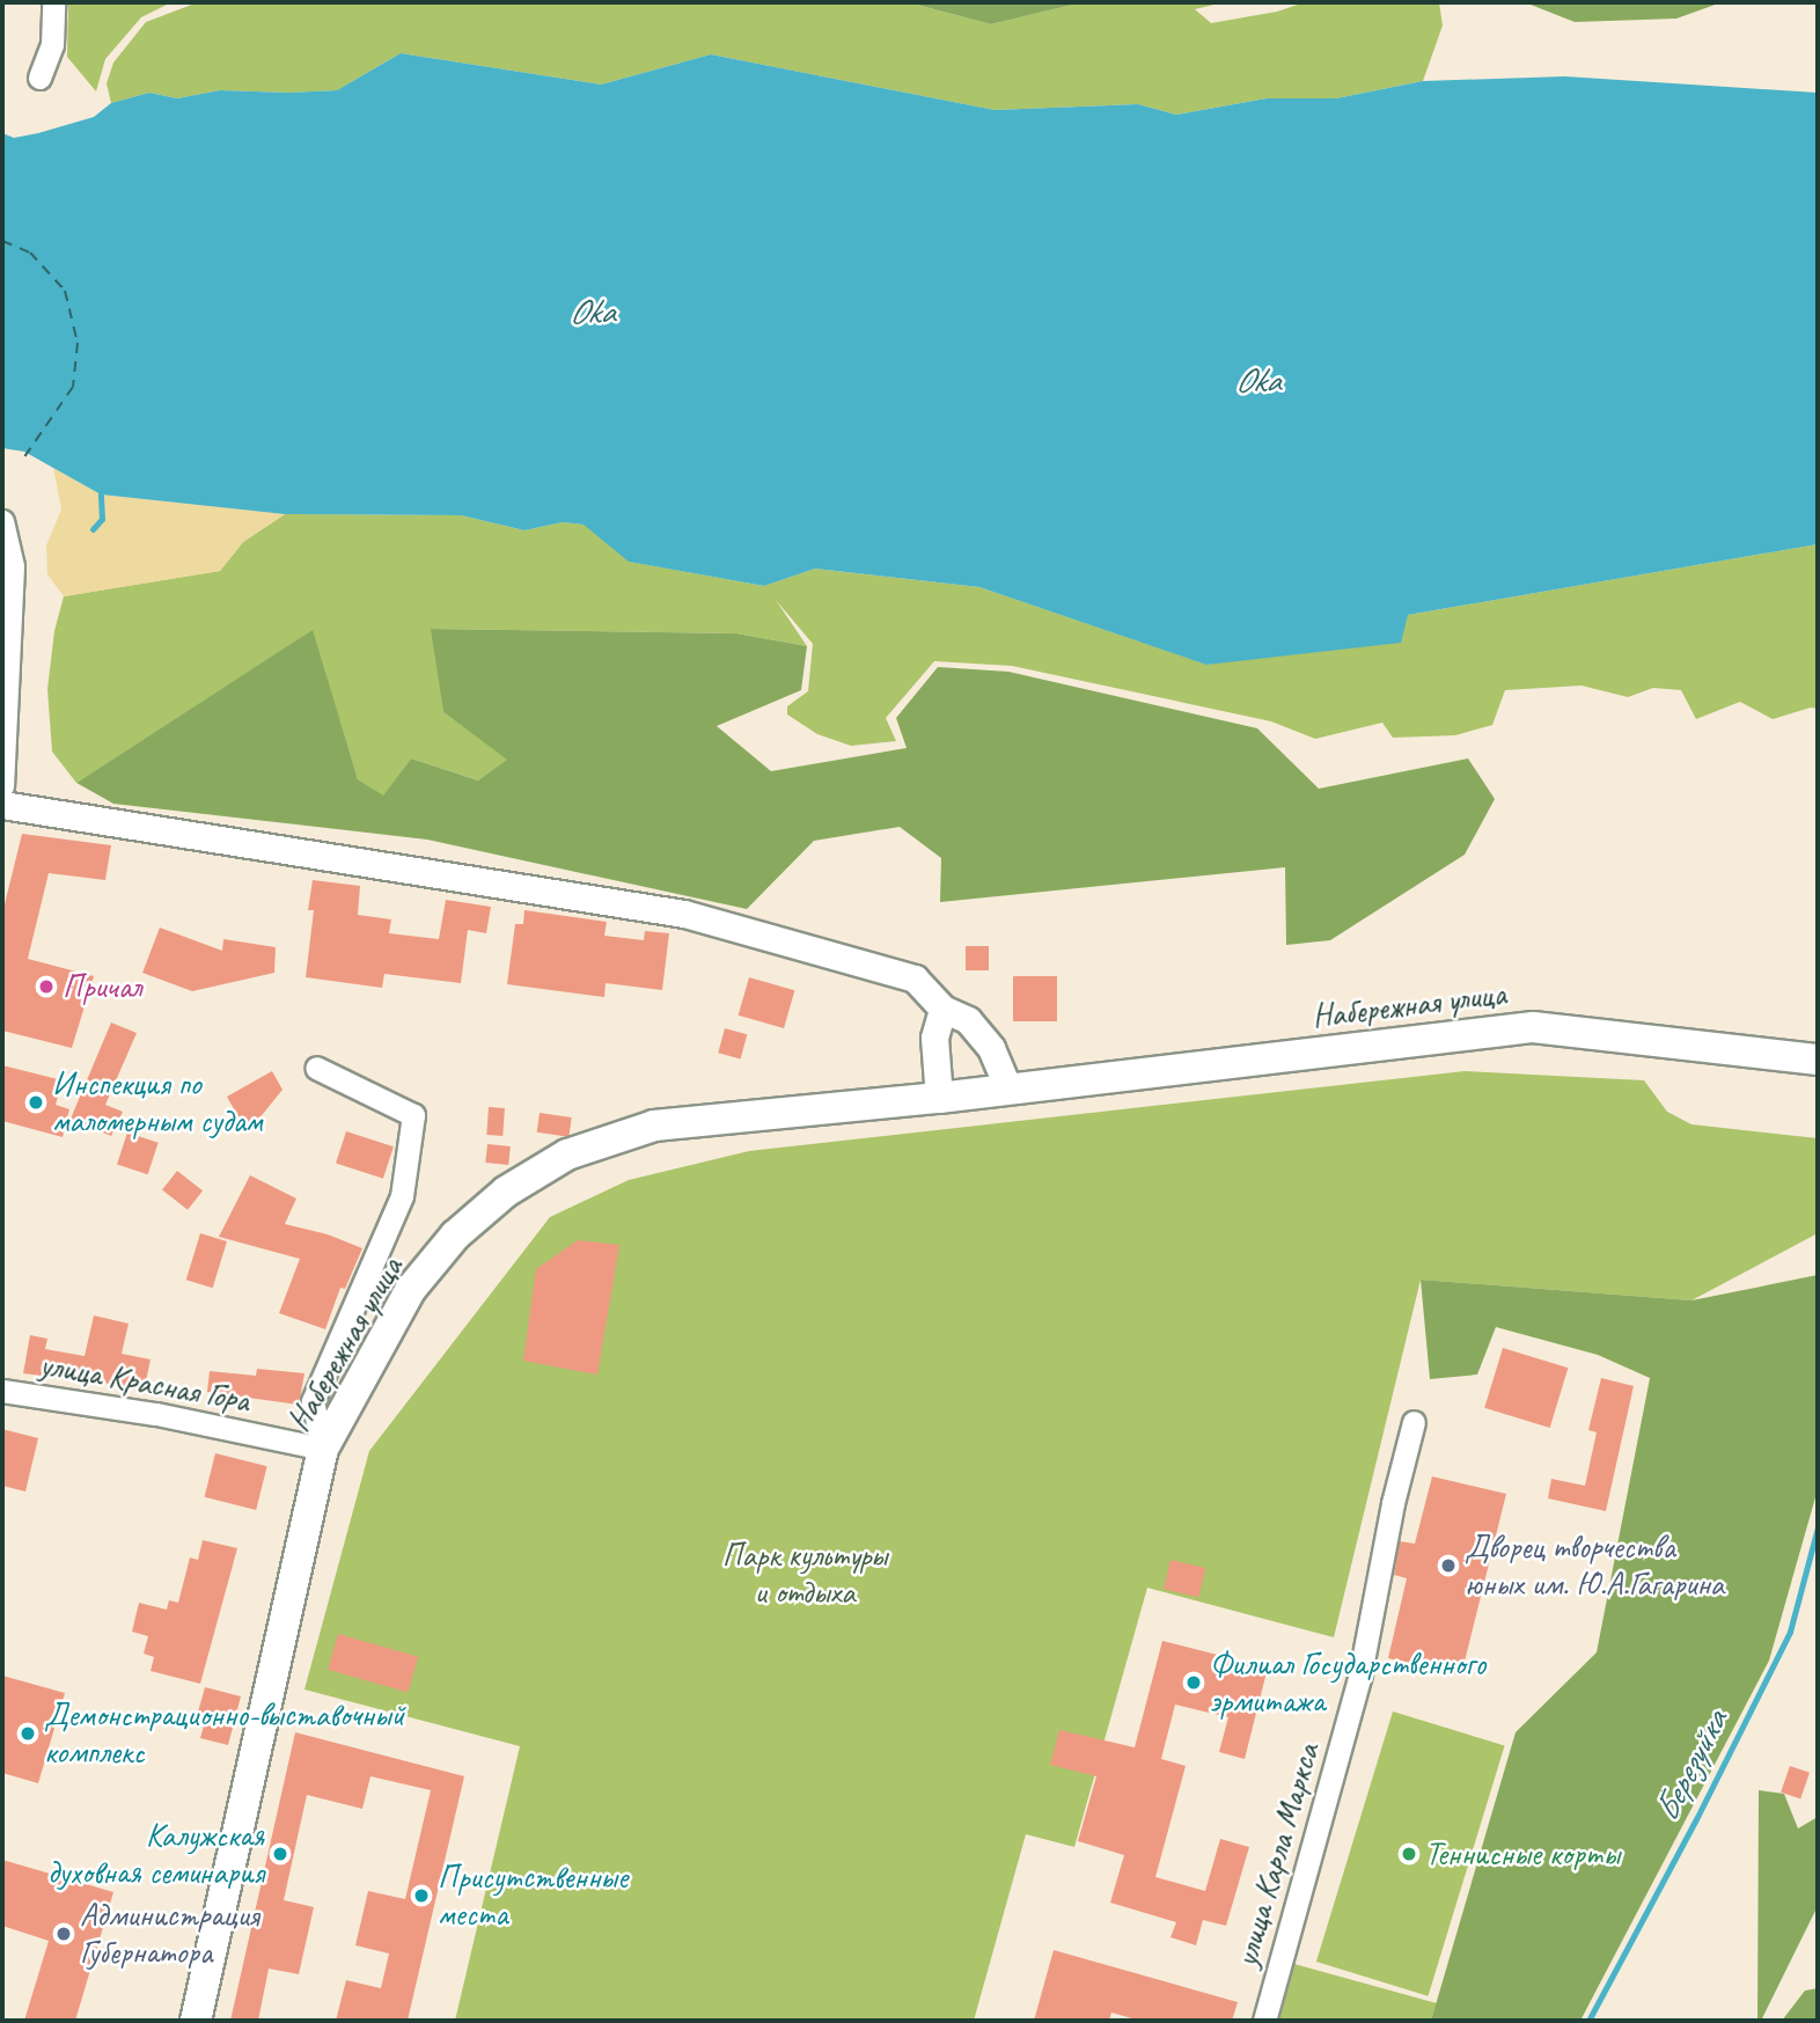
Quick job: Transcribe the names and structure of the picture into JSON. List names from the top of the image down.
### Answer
{
  "streets": {
    "main road": ["Набережная улица"],
    "street": ["улица Красная Гора", "улица Карла Маркса"]
  },
  "crossings": [
    ["Набережная улица", "улица Красная Гора"]
  ],
  "water": ["Oka", "Березуйка"],
  "parks": ["Парк культуры и отдыха"],
  "places": [
    "Причал",
    "Инспекция по маломерным судам",
    "Дворец творчества юных им. Ю.А.Гагарина",
    "Филиал Государственного эрмитажа",
    "Демонстрационно-выставочный комплекс",
    "Калужская духовная семинария",
    "Теннисные корты",
    "Присутственные места",
    "Администрация Губернатора"
  ]
}
